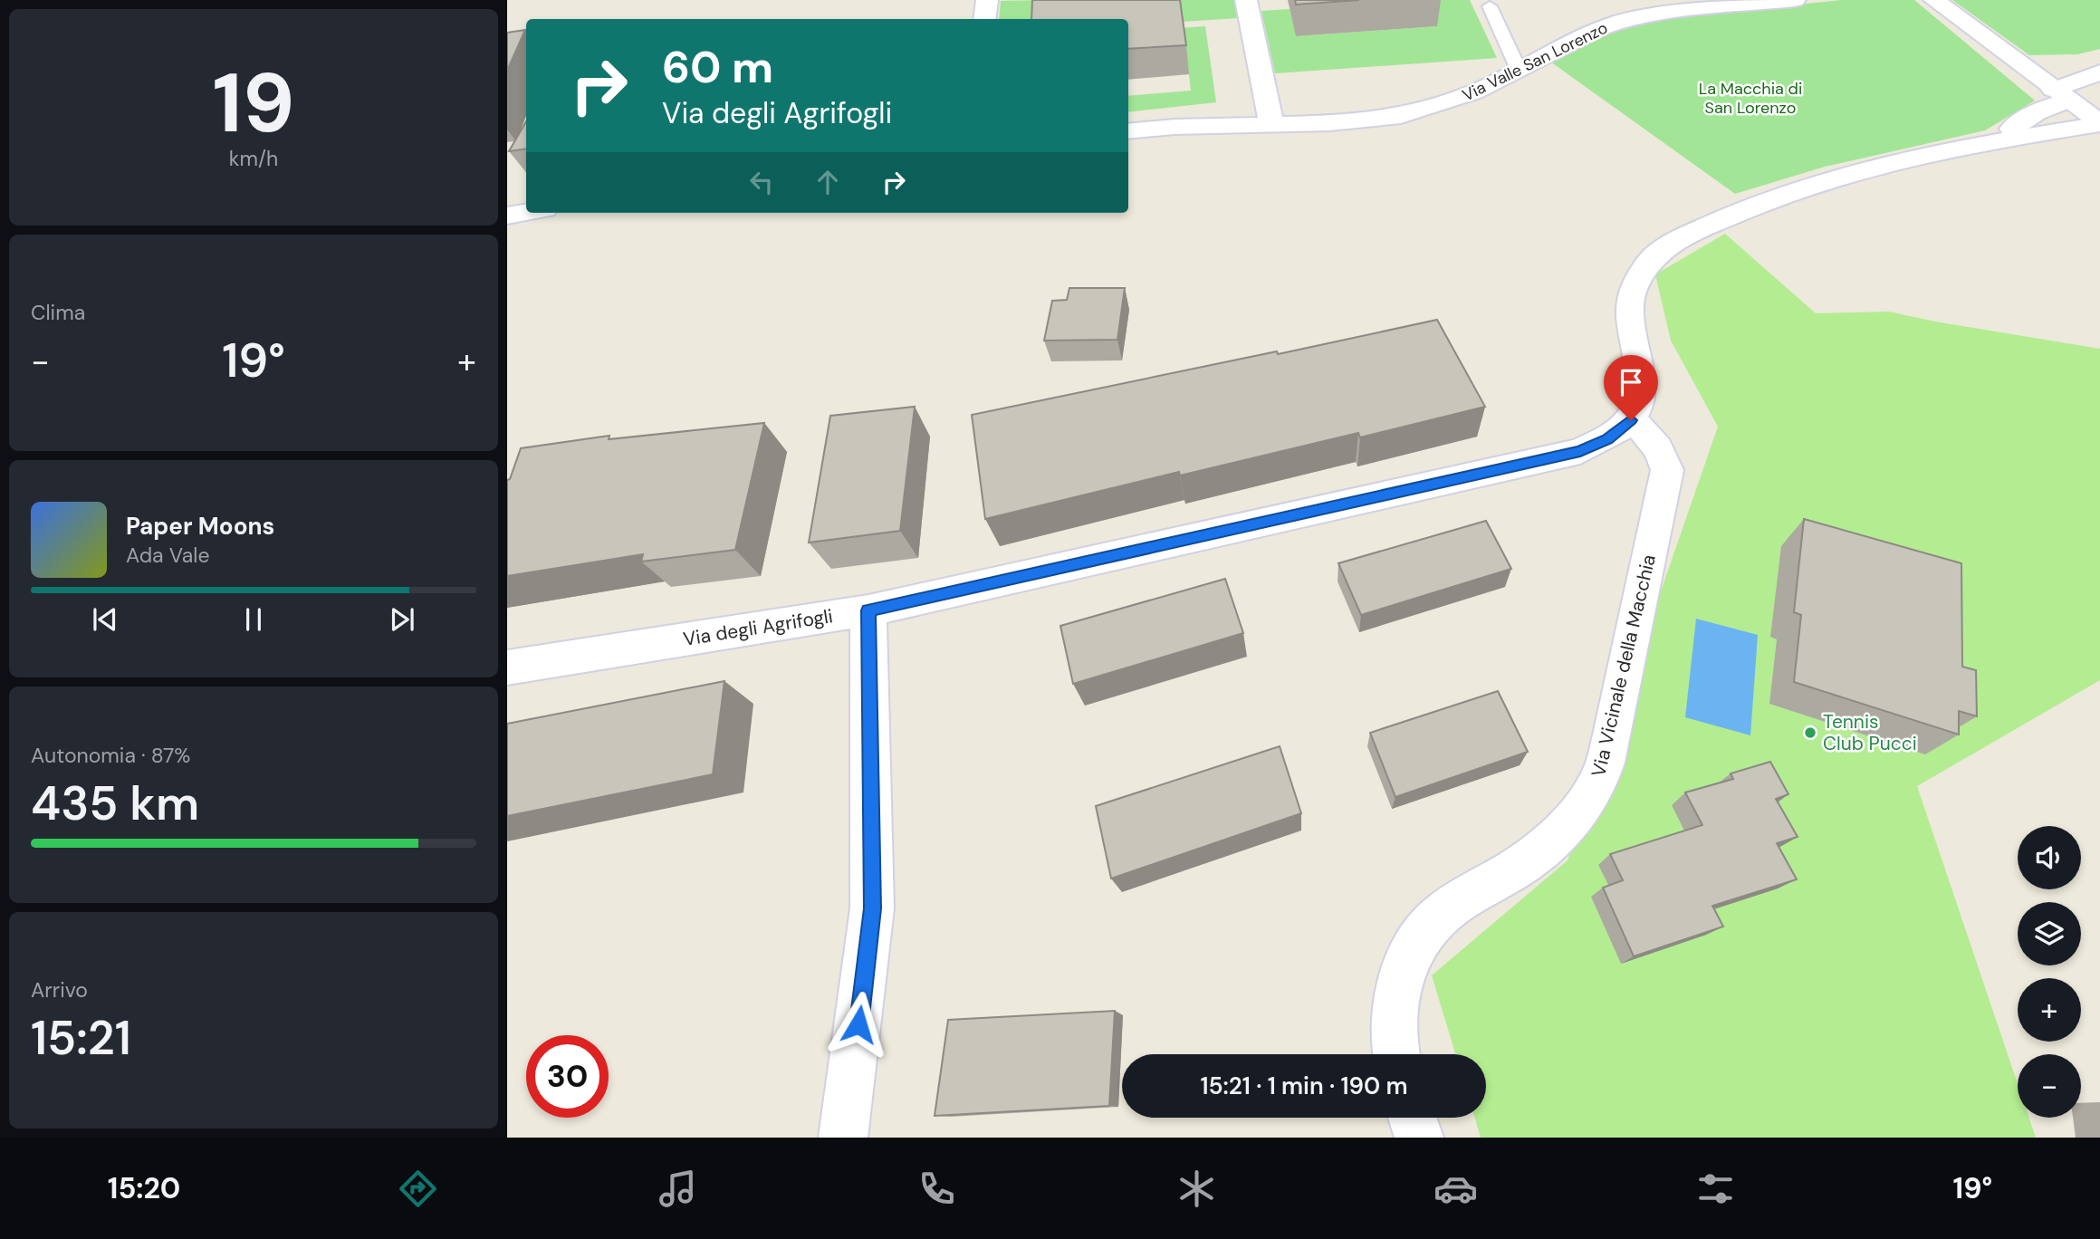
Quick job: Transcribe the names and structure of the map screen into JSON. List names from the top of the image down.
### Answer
{
  "streets": {
    "street": ["Via Valle San Lorenzo", "Via degli Agrifogli", "Via Vicinale della Macchia"]
  },
  "crossings": [
    ["Via degli Agrifogli", "Via Vicinale della Macchia"]
  ],
  "parks": ["La Macchia di San Lorenzo"],
  "places": ["Tennis Club Pucci"],
  "page": {
    "tile": [
      ["19", "km/h"],
      "Clima",
      ["Autonomia · 87%", "435 km"],
      ["Arrivo", "15:21"]
    ],
    "turn": ["60 m", "Via degli Agrifogli"],
    "heat": ["−", "19°", "+"],
    "song": ["Paper Moons", "Ada Vale"],
    "map_buttons": ["+", "−"],
    "limit": "30",
    "trip": "15:21 · 1 min · 190 m",
    "tabs": ["15:20", "19°"]
  }
}
